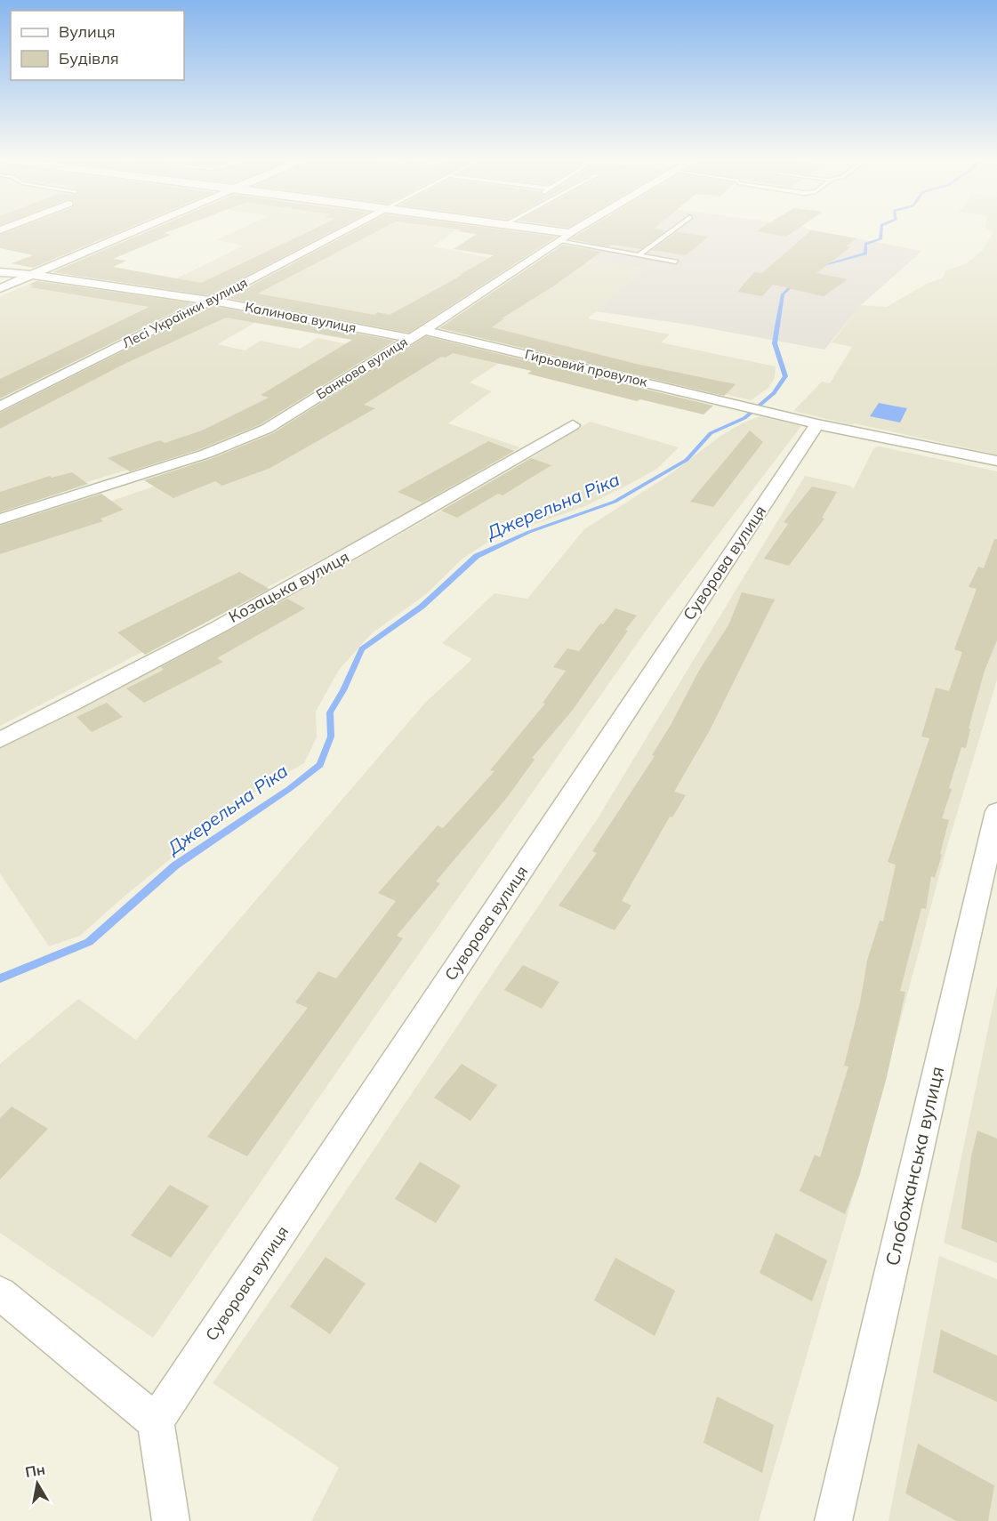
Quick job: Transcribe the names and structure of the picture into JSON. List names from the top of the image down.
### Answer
{
  "streets": {
    "street": [
      "Лесі Українки вулиця",
      "Калинова вулиця",
      "Банкова вулиця",
      "Гирьовий провулок",
      "Суворова вулиця",
      "Козацька вулиця",
      "Слобожанська вулиця"
    ]
  },
  "crossings": [
    ["Лесі Українки вулиця", "Калинова вулиця"],
    ["Калинова вулиця", "Банкова вулиця"],
    ["Банкова вулиця", "Гирьовий провулок"],
    ["Гирьовий провулок", "Суворова вулиця"]
  ],
  "water": ["Джерельна Ріка"],
  "legend": ["Вулиця", "Будівля"],
  "north": "top"
}
